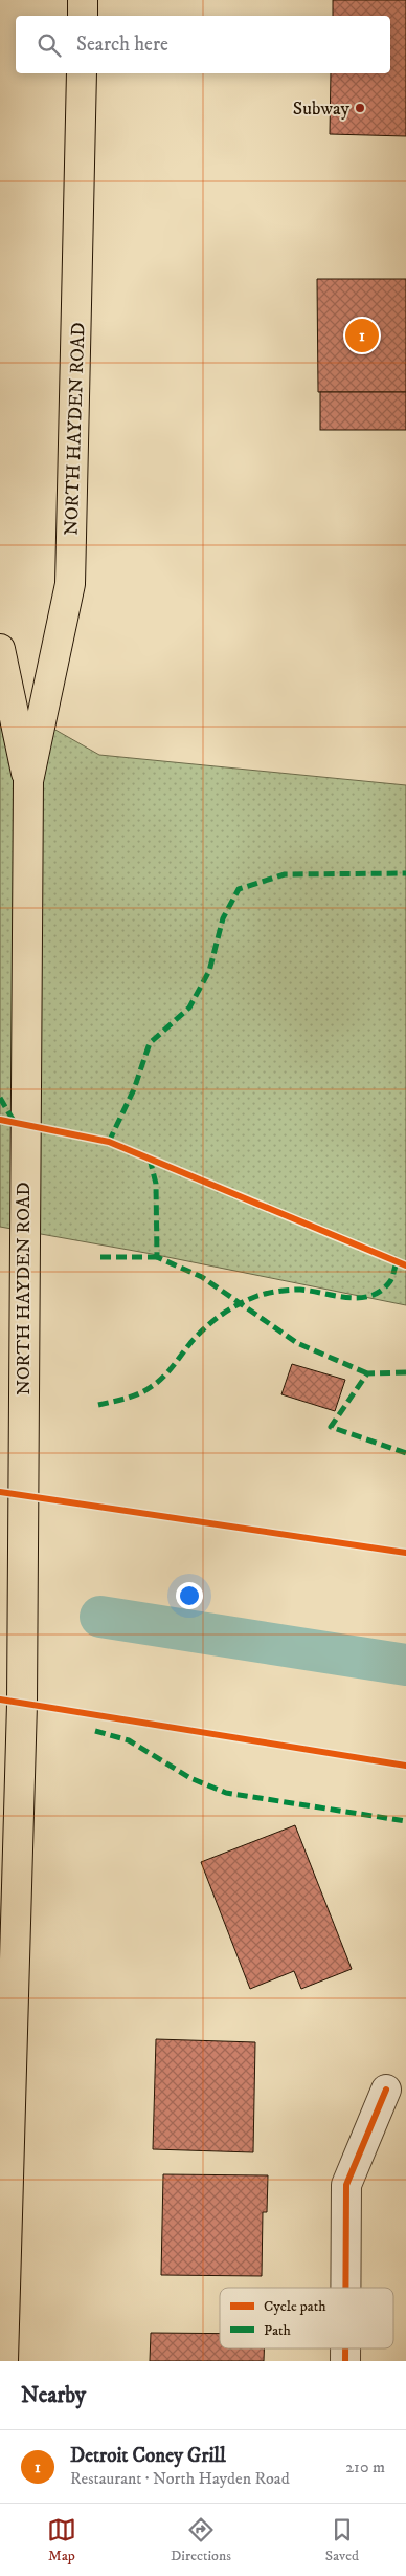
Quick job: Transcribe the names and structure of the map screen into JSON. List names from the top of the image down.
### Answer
{
  "streets": {
    "main road": ["NORTH HAYDEN ROAD"]
  },
  "places": ["Subway"],
  "legend": ["Cycle path", "Path"],
  "page": {
    "search": "Search here",
    "pins": "1",
    "heading": "Nearby",
    "list": [
      {
        "mark": "1",
        "name": "Detroit Coney Grill",
        "note": "Restaurant · North Hayden Road",
        "value": "210 m"
      }
    ],
    "nav": ["Map", "Directions", "Saved"]
  }
}
